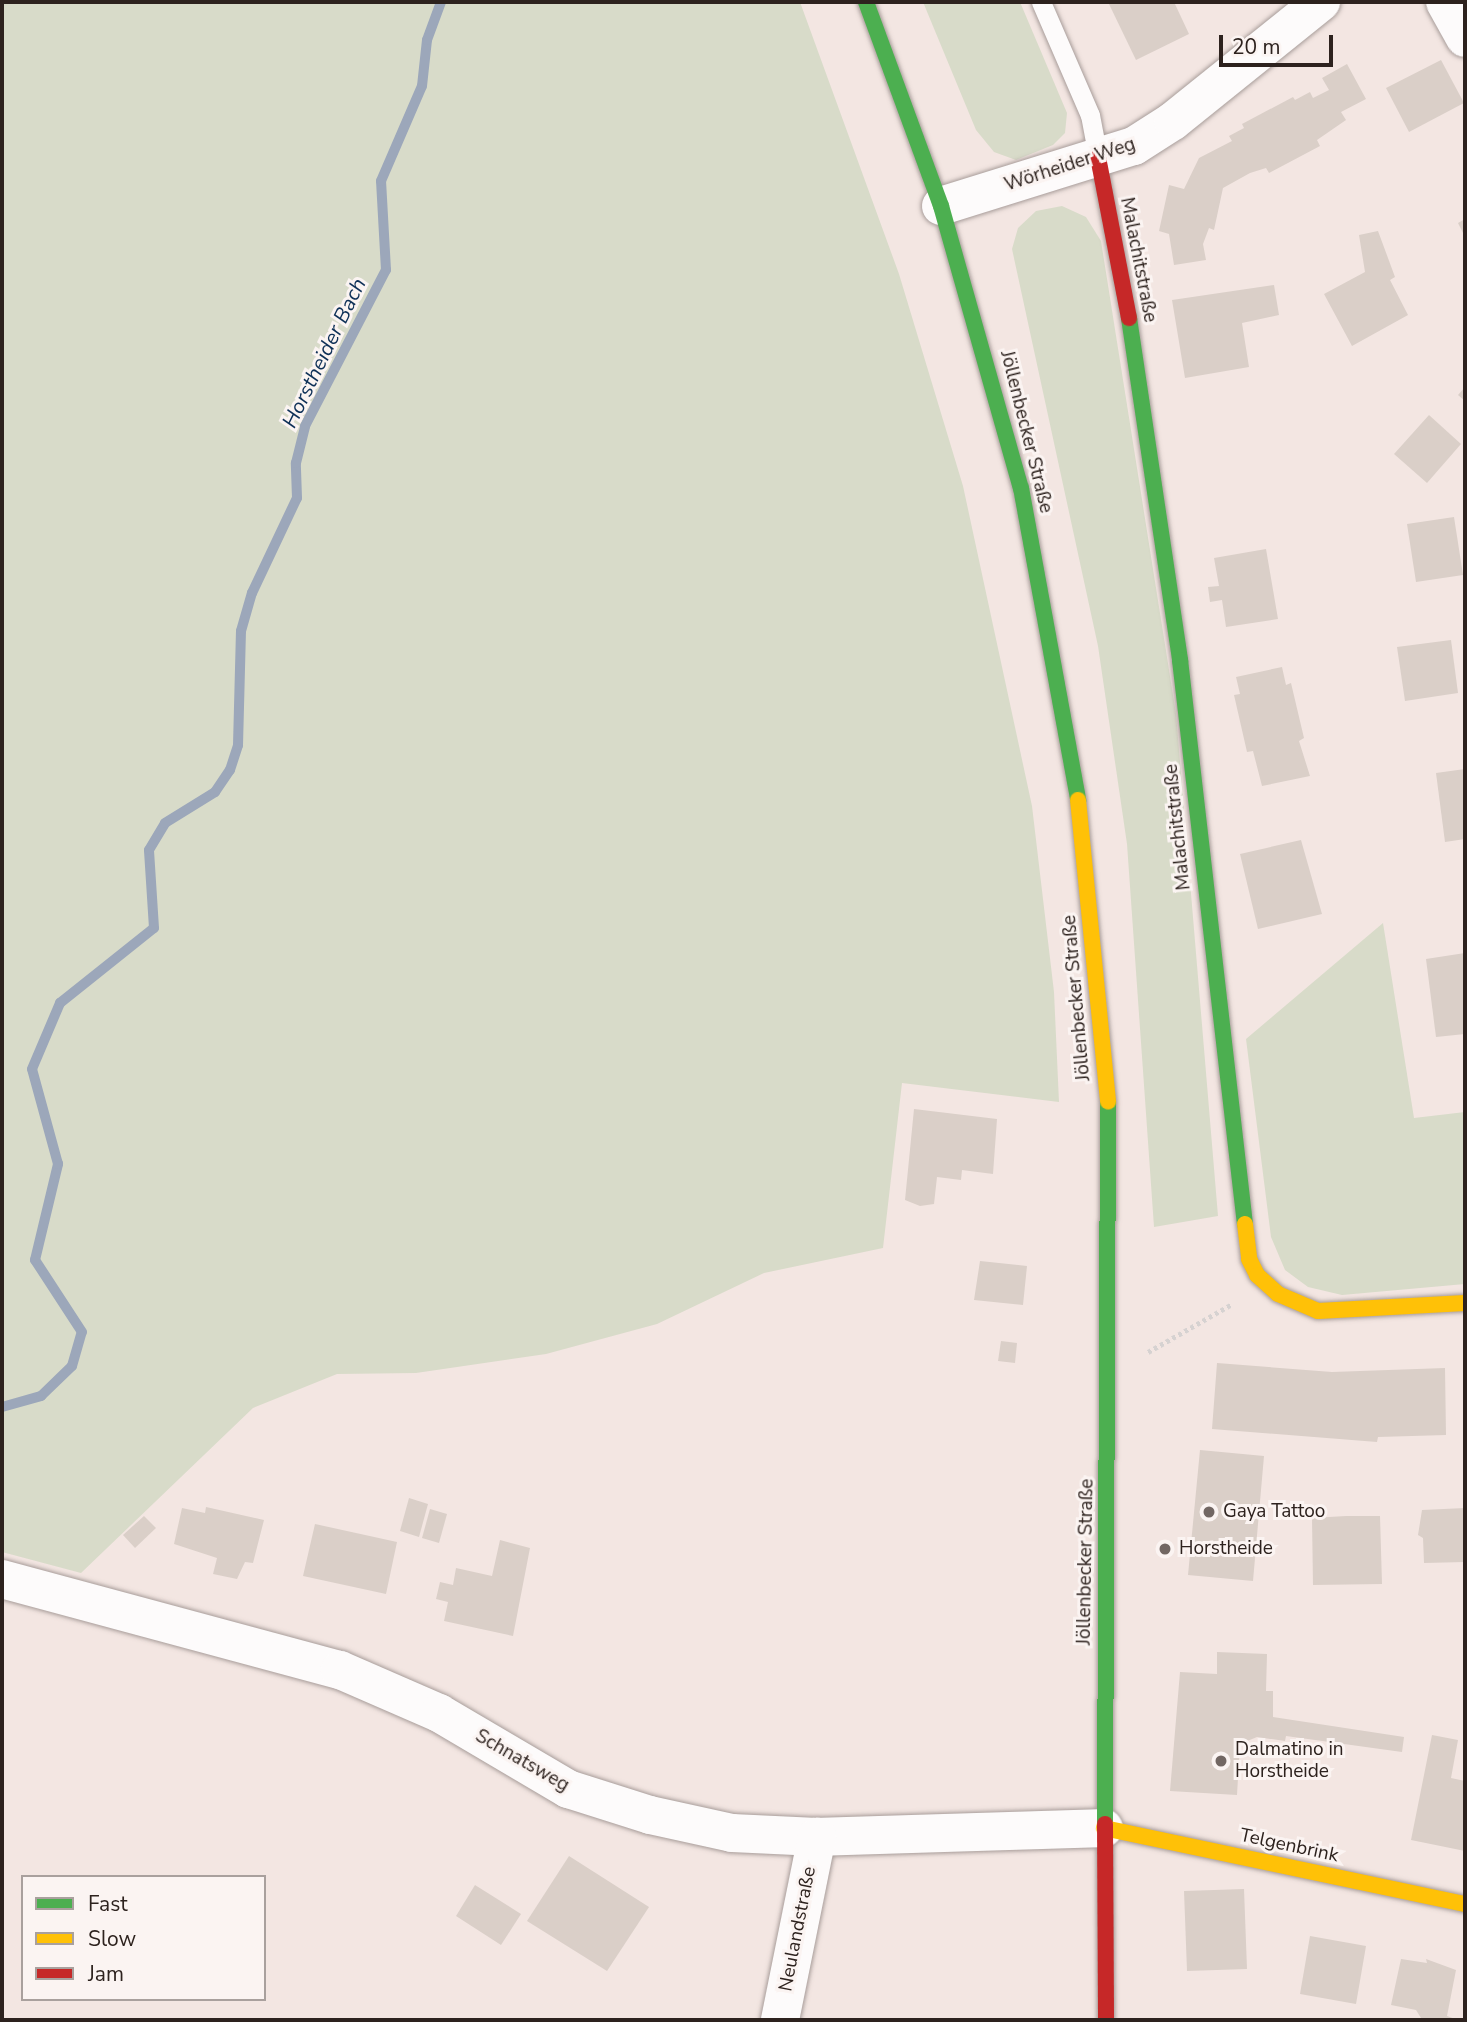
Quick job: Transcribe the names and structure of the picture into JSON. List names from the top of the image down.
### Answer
{
  "streets": {
    "main road": ["Malachitstraße", "Jöllenbecker Straße", "Telgenbrink"],
    "street": ["Wörheider Weg", "Schnatsweg", "Neulandstraße"]
  },
  "crossings": [
    ["Wörheider Weg", "Malachitstraße"],
    ["Wörheider Weg", "Jöllenbecker Straße"],
    ["Jöllenbecker Straße", "Schnatsweg"],
    ["Jöllenbecker Straße", "Telgenbrink"],
    ["Schnatsweg", "Telgenbrink"],
    ["Schnatsweg", "Neulandstraße"]
  ],
  "water": ["Horstheider Bach"],
  "places": ["Gaya Tattoo", "Horstheide", "Dalmatino in Horstheide"],
  "legend": ["Fast", "Slow", "Jam"],
  "scale_bar": "20 m"
}
